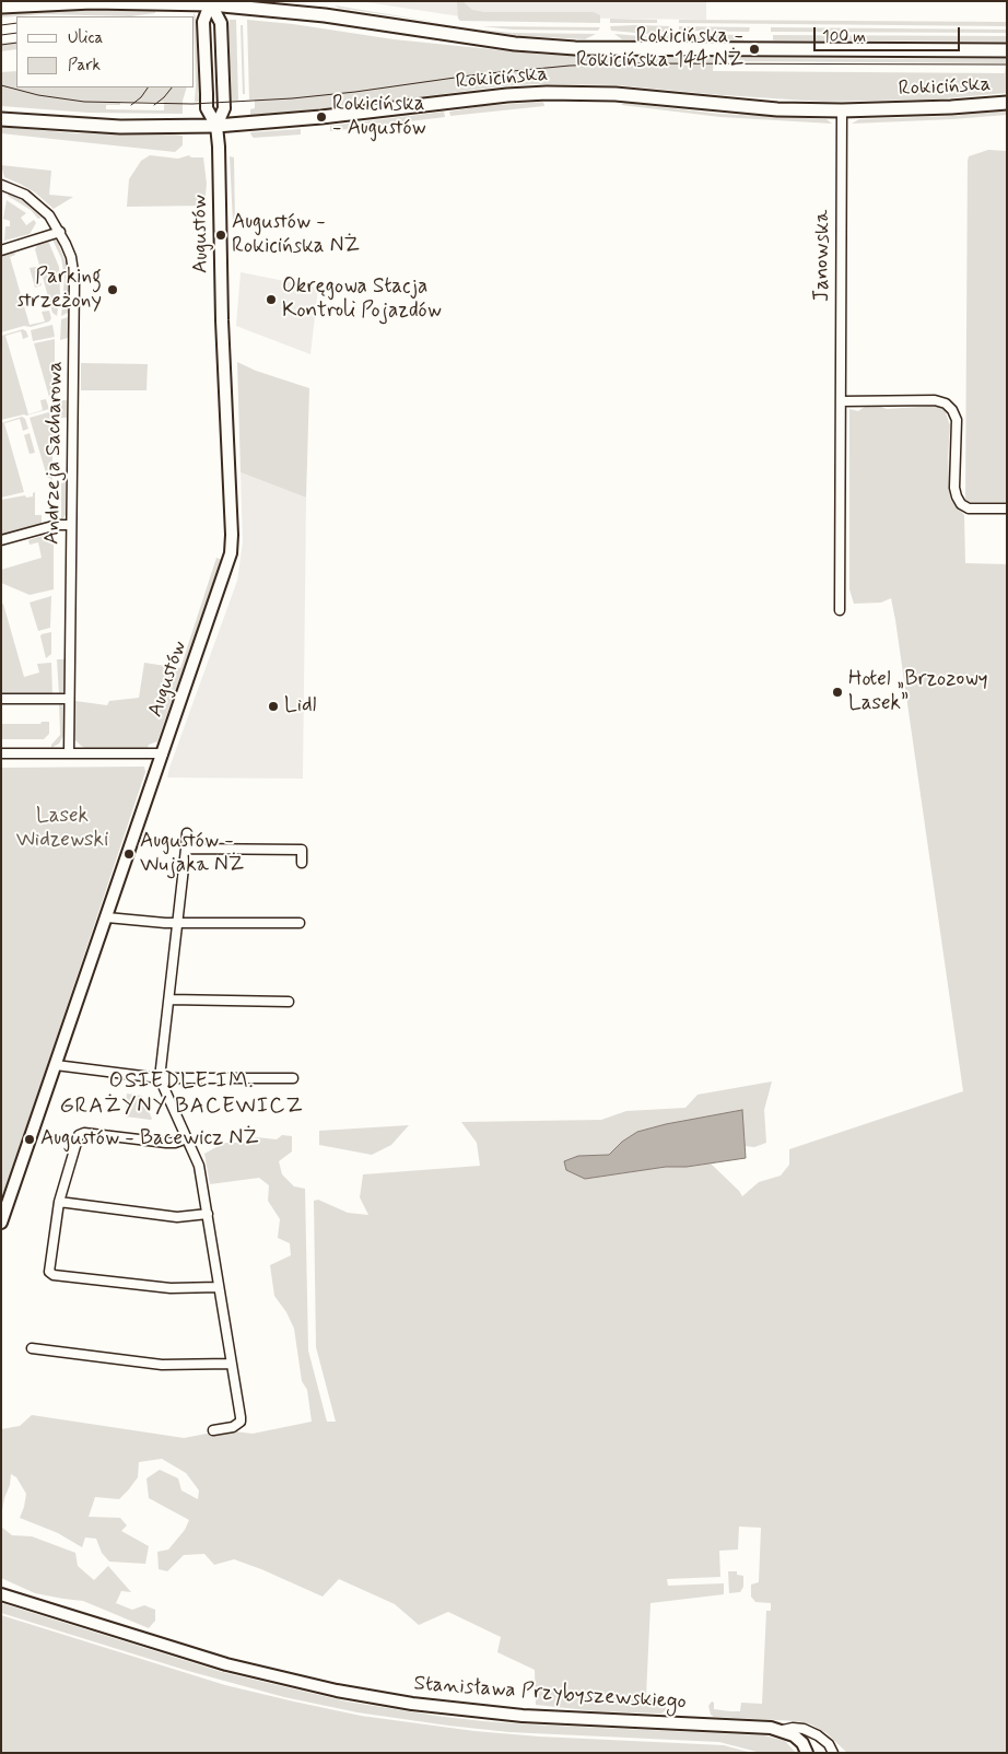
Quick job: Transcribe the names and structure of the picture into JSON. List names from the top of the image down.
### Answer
{
  "streets": {
    "main road": ["Rokicińska"],
    "street": [
      "Augustów",
      "Janowska",
      "Andrzeja Sacharowa",
      "Stanisława Przybyszewskiego"
    ]
  },
  "crossings": [
    ["Rokicińska", "Augustów"],
    ["Rokicińska", "Janowska"]
  ],
  "districts": ["OSIEDLE IM. GRAŻYNY BACEWICZ"],
  "parks": ["Lasek Widzewski"],
  "places": [
    "Rokicińska - Rokicińska 144 NŻ",
    "Rokicińska - Augustów",
    "Augustów - Rokicińska NŻ",
    "Parking strzeżony",
    "Okręgowa Stacja Kontroli Pojazdów",
    "Hotel „Brzozowy Lasek”",
    "Lidl",
    "Augustów - Wujaka NŻ",
    "Augustów - Bacewicz NŻ"
  ],
  "legend": ["Ulica", "Park"],
  "scale_bar": "100 m"
}
